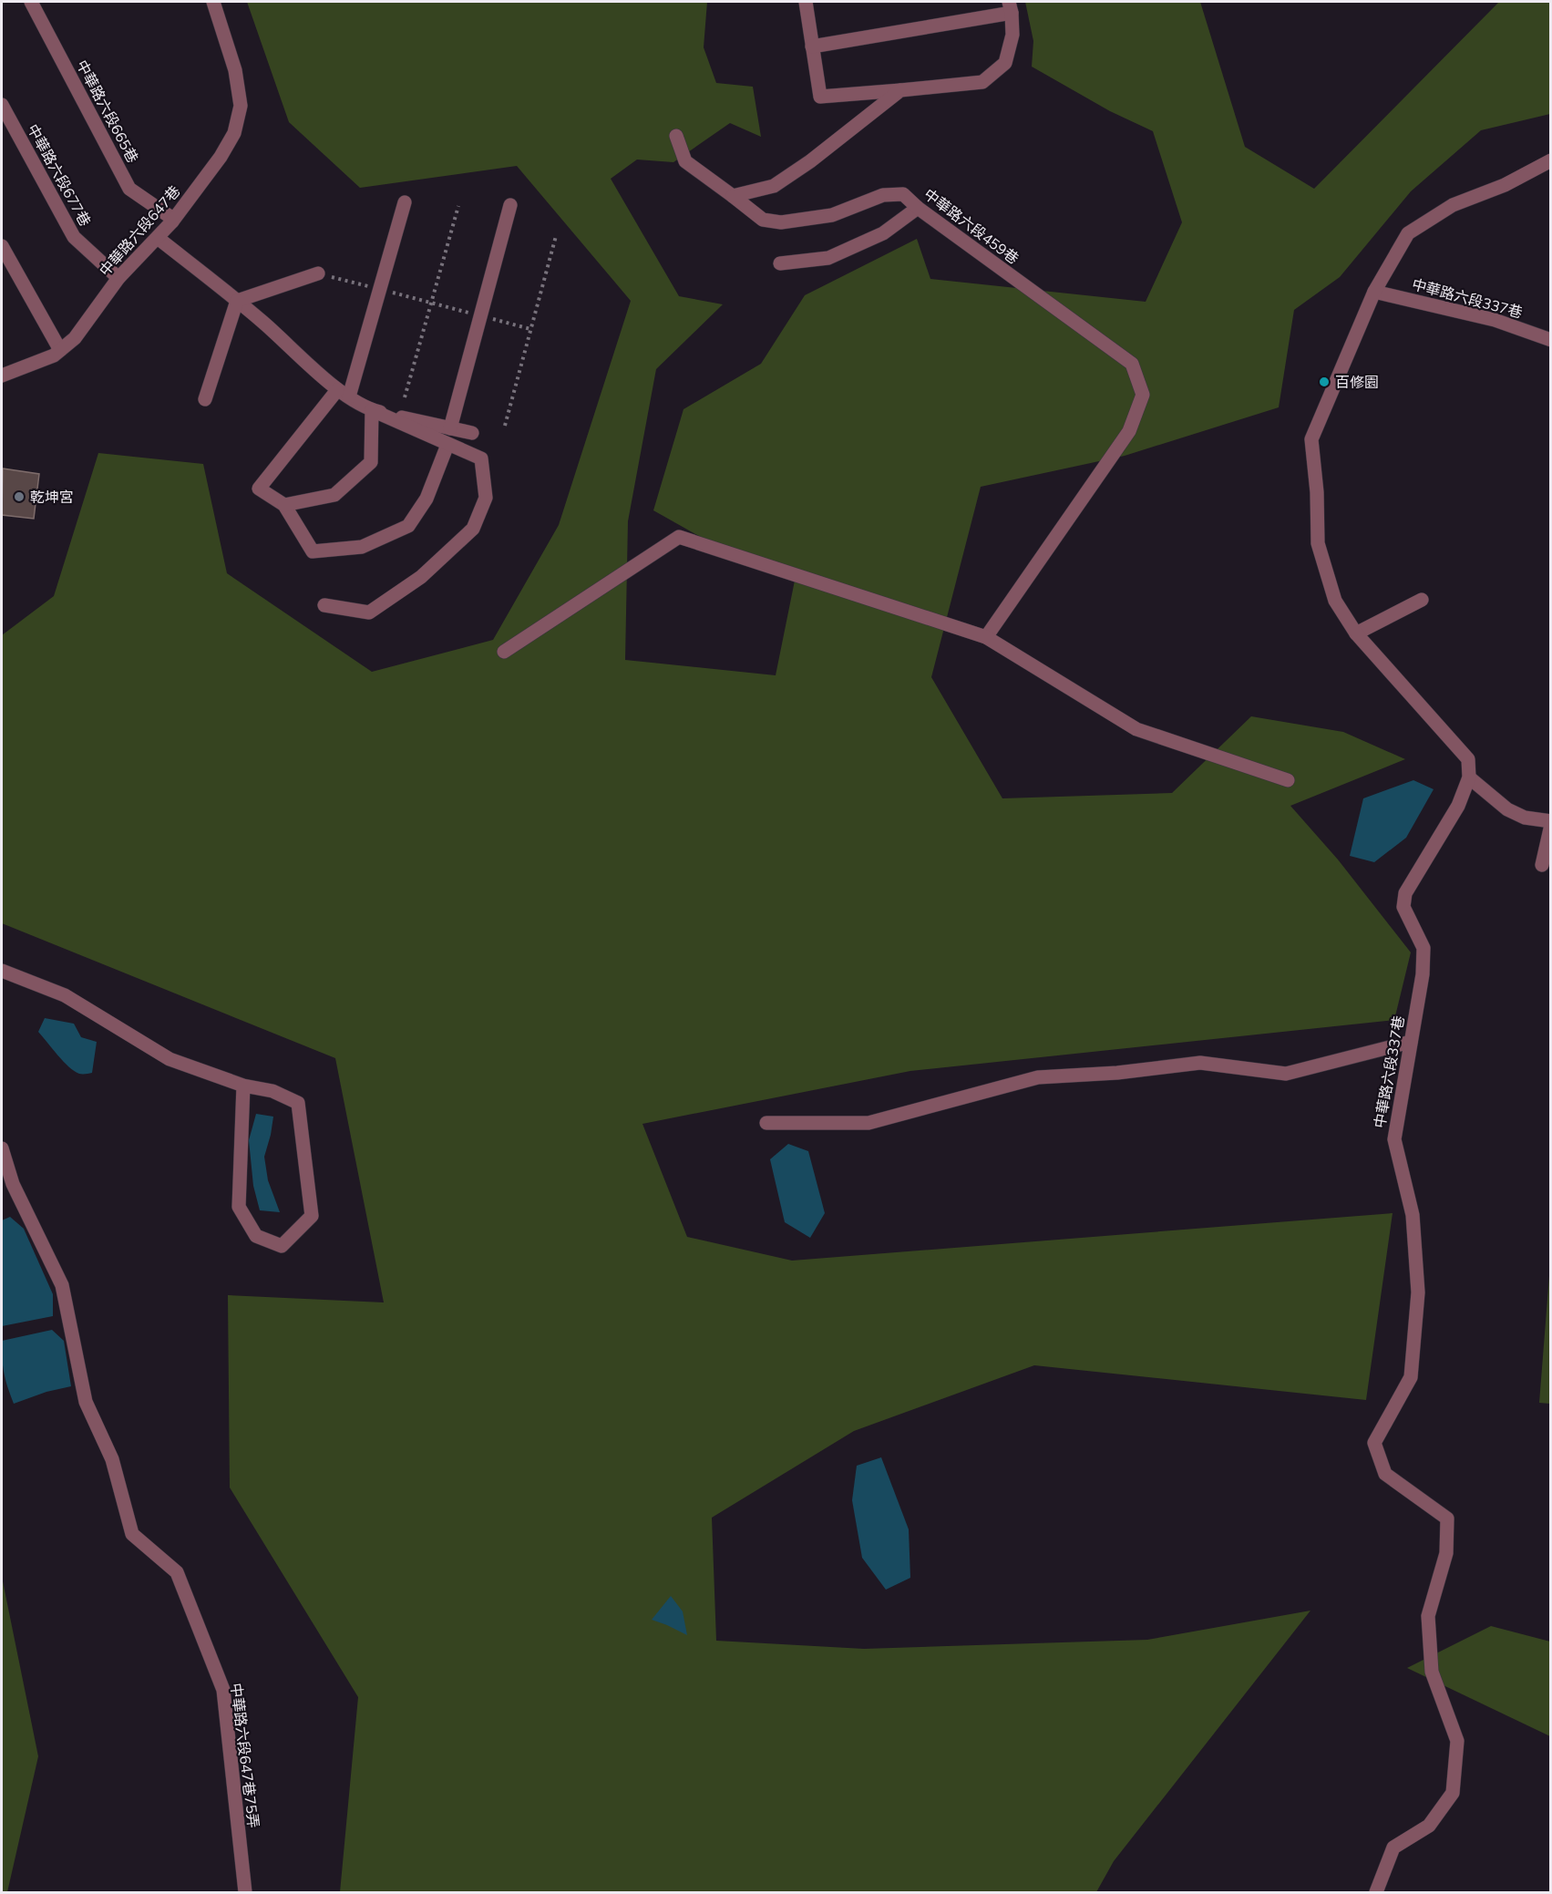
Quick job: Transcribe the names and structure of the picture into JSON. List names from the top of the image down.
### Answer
{
  "streets": {
    "street": [
      "中華路六段665巷",
      "中華路六段677巷",
      "中華路六段459巷",
      "中華路六段647巷",
      "中華路六段337巷",
      "中華路六段647巷75弄"
    ]
  },
  "crossings": [
    ["中華路六段665巷", "中華路六段647巷"],
    ["中華路六段677巷", "中華路六段647巷"]
  ],
  "places": ["百修園", "乾坤宮"]
}
